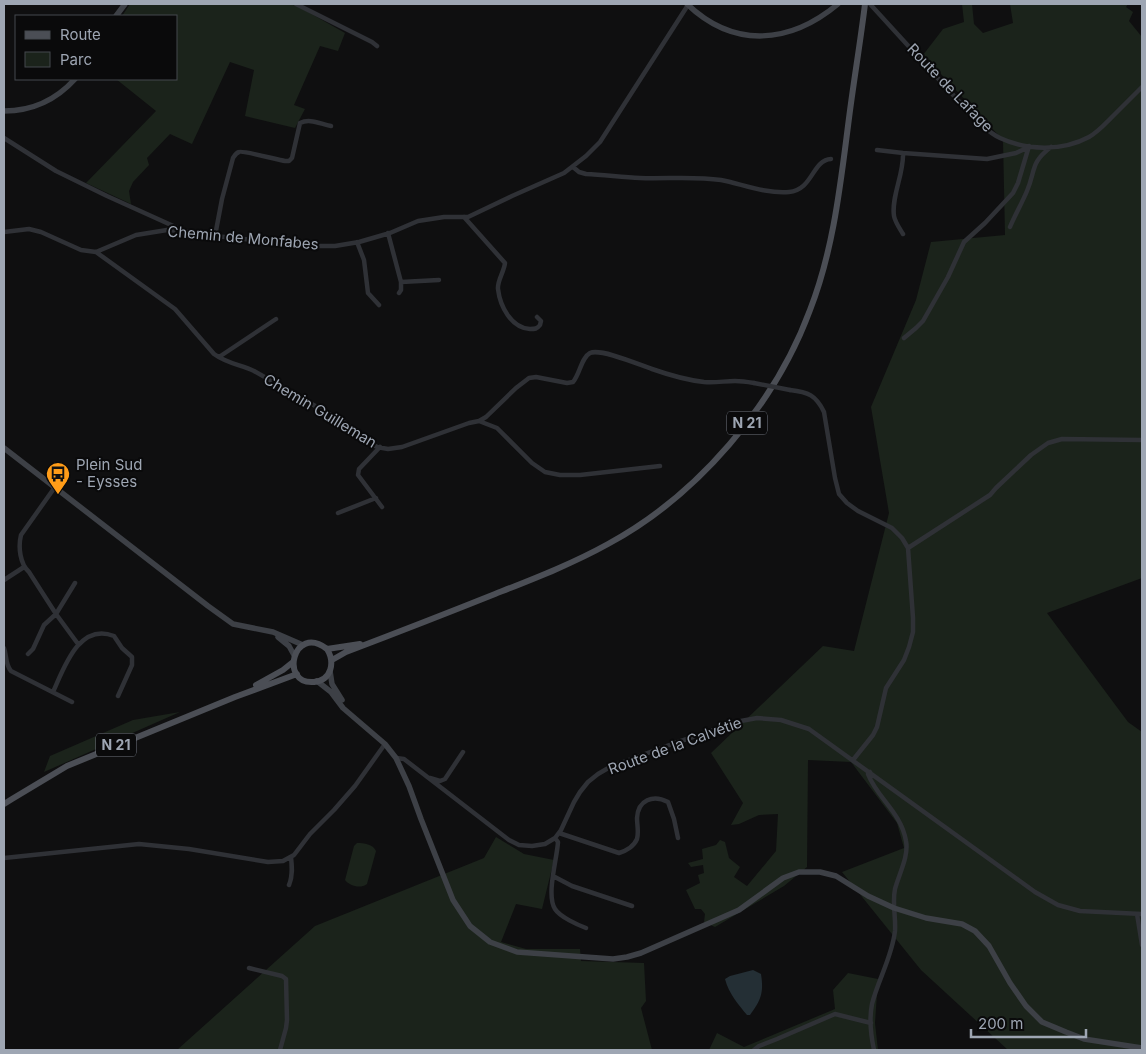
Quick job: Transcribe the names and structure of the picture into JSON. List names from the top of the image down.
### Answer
{
  "streets": {
    "main road": ["N 21"],
    "street": [
      "Route de Lafage",
      "Chemin de Monfabes",
      "Chemin Guilleman",
      "Route de la Calvétie"
    ]
  },
  "crossings": [
    ["Route de Lafage", "N 21"],
    ["Chemin de Monfabes", "Chemin Guilleman"]
  ],
  "places": {
    "bus stop": ["Plein Sud - Eysses"]
  },
  "legend": ["Route", "Parc"],
  "scale_bar": "200 m"
}
